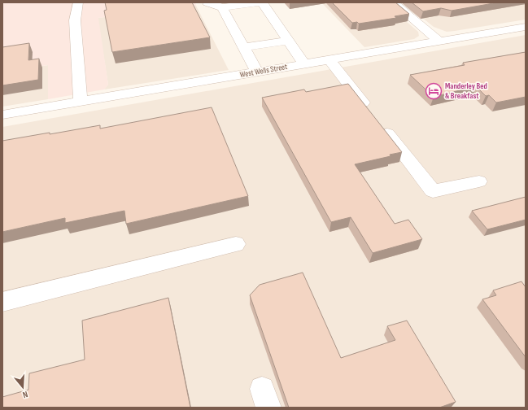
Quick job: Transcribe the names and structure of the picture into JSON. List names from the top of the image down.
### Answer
{
  "streets": {
    "street": ["West Wells Street"]
  },
  "places": {
    "hotel": ["Manderley Bed & Breakfast"]
  },
  "north": "bottom"
}
